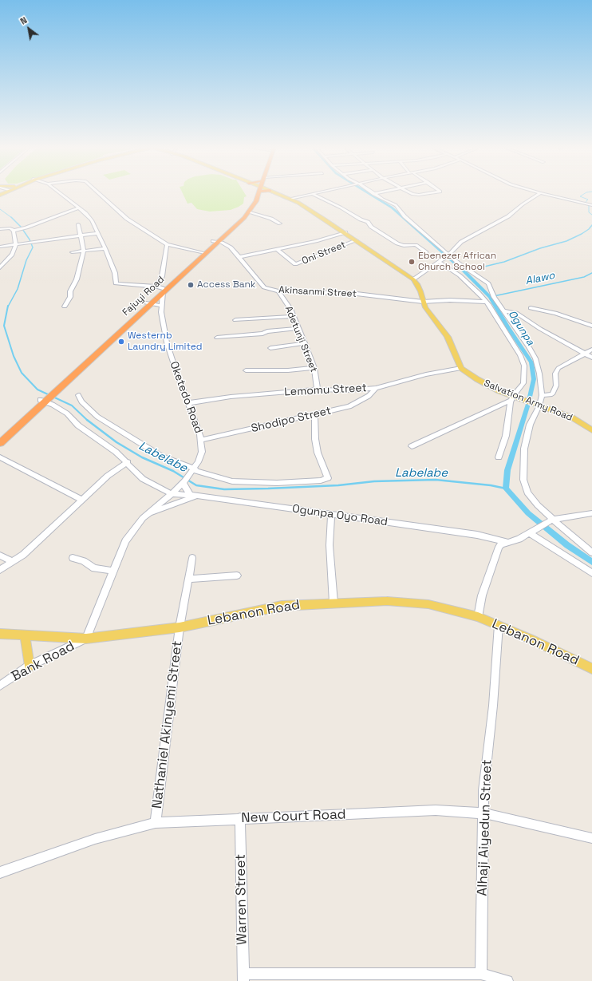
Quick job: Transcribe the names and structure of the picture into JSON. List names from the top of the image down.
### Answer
{
  "streets": {
    "highway": ["Fajuyi Road"],
    "main road": ["Salvation Army Road", "Lebanon Road"],
    "street": [
      "Oni Street",
      "Akinsanmi Street",
      "Adetunji Street",
      "Lemomu Street",
      "Oketedo Road",
      "Shodipo Street",
      "Ogunpa Oyo Road",
      "Bank Road",
      "Nathaniel Akinyemi Street",
      "New Court Road",
      "Alhaji Aiyedun Street",
      "Warren Street"
    ]
  },
  "crossings": [
    ["Akinsanmi Street", "Fajuyi Road"],
    ["Akinsanmi Street", "Adetunji Street"],
    ["Fajuyi Road", "Oketedo Road"],
    ["Adetunji Street", "Lemomu Street"],
    ["Lemomu Street", "Oketedo Road"],
    ["Lemomu Street", "Salvation Army Road"],
    ["Lemomu Street", "Shodipo Street"],
    ["Oketedo Road", "Shodipo Street"],
    ["Oketedo Road", "Ogunpa Oyo Road"],
    ["Oketedo Road", "Lebanon Road"],
    ["Oketedo Road", "Bank Road"],
    ["Ogunpa Oyo Road", "Lebanon Road"],
    ["Lebanon Road", "Bank Road"],
    ["Lebanon Road", "Nathaniel Akinyemi Street"],
    ["Lebanon Road", "Alhaji Aiyedun Street"],
    ["Nathaniel Akinyemi Street", "New Court Road"],
    ["New Court Road", "Alhaji Aiyedun Street"],
    ["New Court Road", "Warren Street"]
  ],
  "water": ["Alawo", "Ogunpa", "Labelabe"],
  "places": ["Ebenezer African Church School", "Access Bank", "Westernb Laundry Limited"],
  "north": "top left"
}
